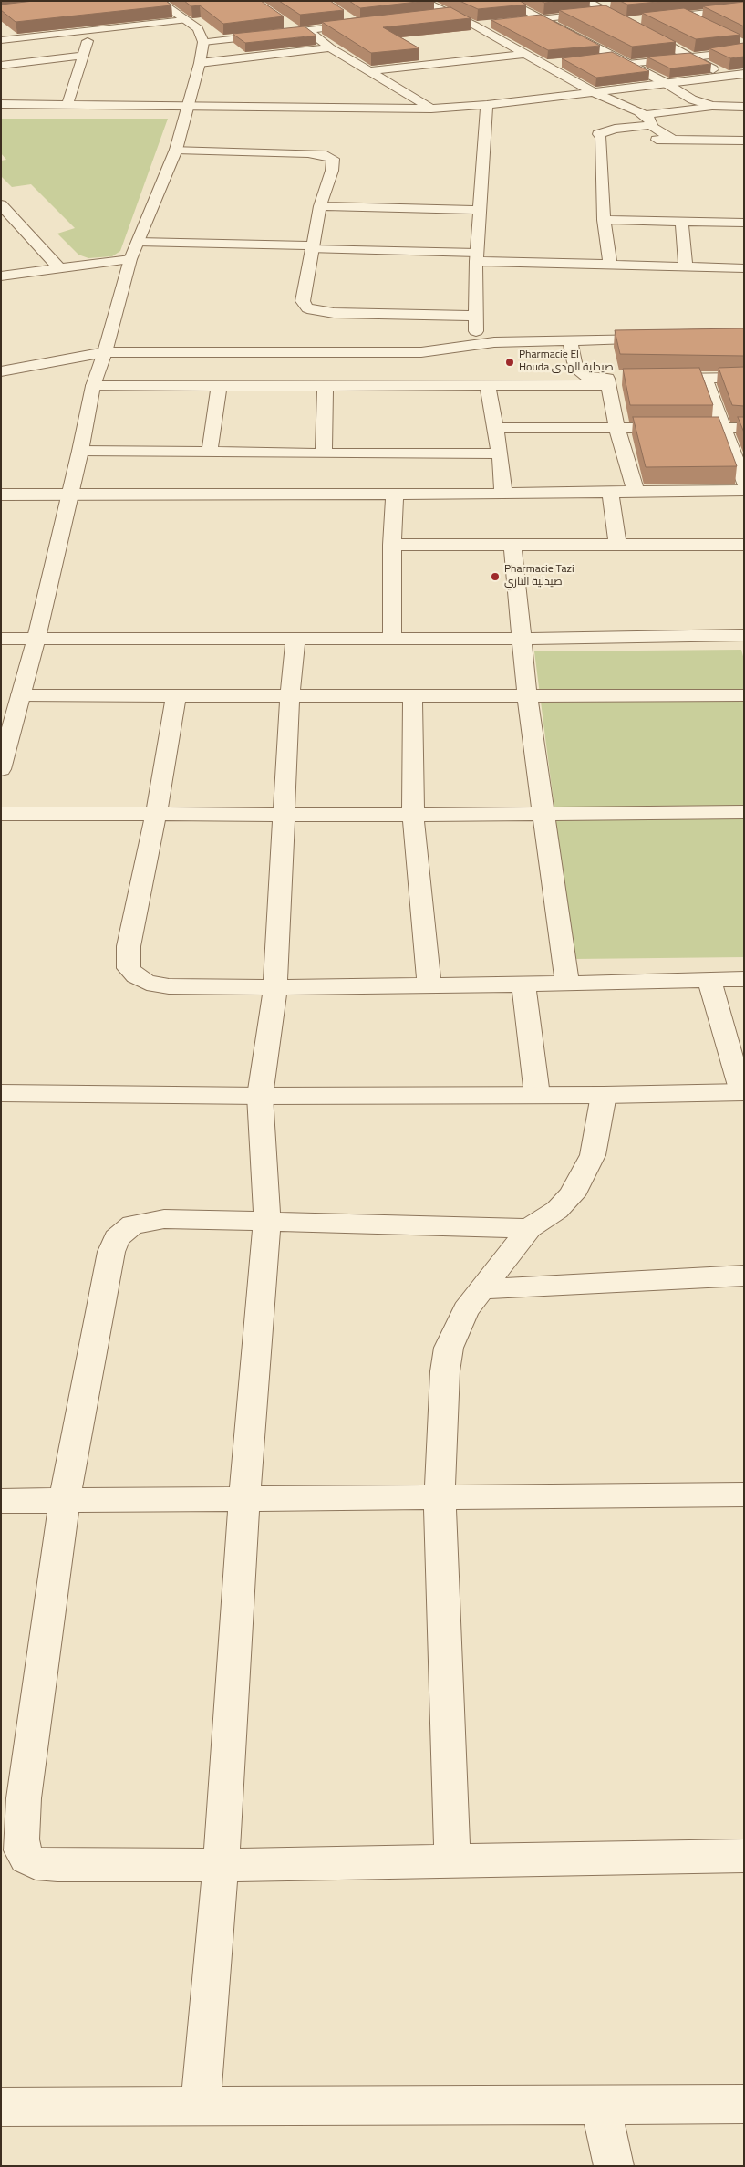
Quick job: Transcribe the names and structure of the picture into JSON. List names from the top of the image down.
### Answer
{
  "places": ["Pharmacie El Houda صيدلية الهدى", "Pharmacie Tazi صيدلية التازي"]
}
